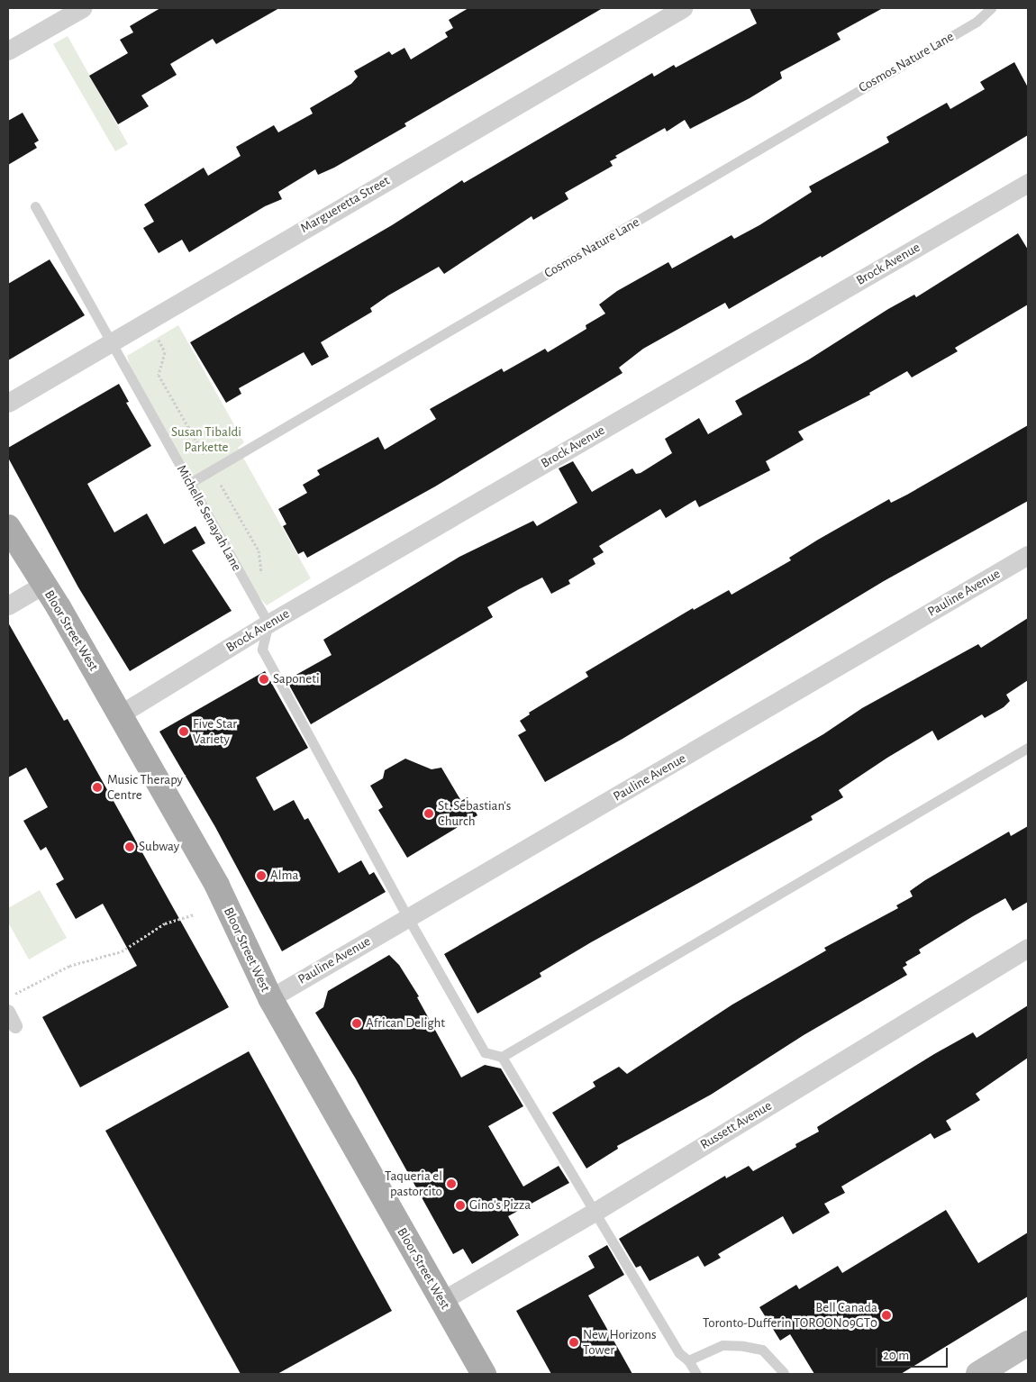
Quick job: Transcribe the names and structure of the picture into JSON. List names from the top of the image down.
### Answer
{
  "streets": {
    "main road": ["Bloor Street West"],
    "street": [
      "Margueretta Street",
      "Brock Avenue",
      "Pauline Avenue",
      "Russett Avenue"
    ],
    "lane": ["Cosmos Nature Lane", "Michelle Senayah Lane"]
  },
  "crossings": [
    ["Cosmos Nature Lane", "Michelle Senayah Lane"],
    ["Margueretta Street", "Michelle Senayah Lane"],
    ["Brock Avenue", "Michelle Senayah Lane"],
    ["Brock Avenue", "Bloor Street West"],
    ["Pauline Avenue", "Bloor Street West"],
    ["Bloor Street West", "Russett Avenue"]
  ],
  "parks": ["Susan Tibaldi Parkette"],
  "places": [
    "Saponeti",
    "Five Star Variety",
    "Music Therapy Centre",
    "St. Sebastian's Church",
    "Subway",
    "Alma",
    "African Delight",
    "Taqueria el pastorcito",
    "Gino's Pizza",
    "Bell Canada Toronto-Dufferin TOROON09GT0",
    "New Horizons Tower"
  ],
  "scale_bar": "20 m"
}
